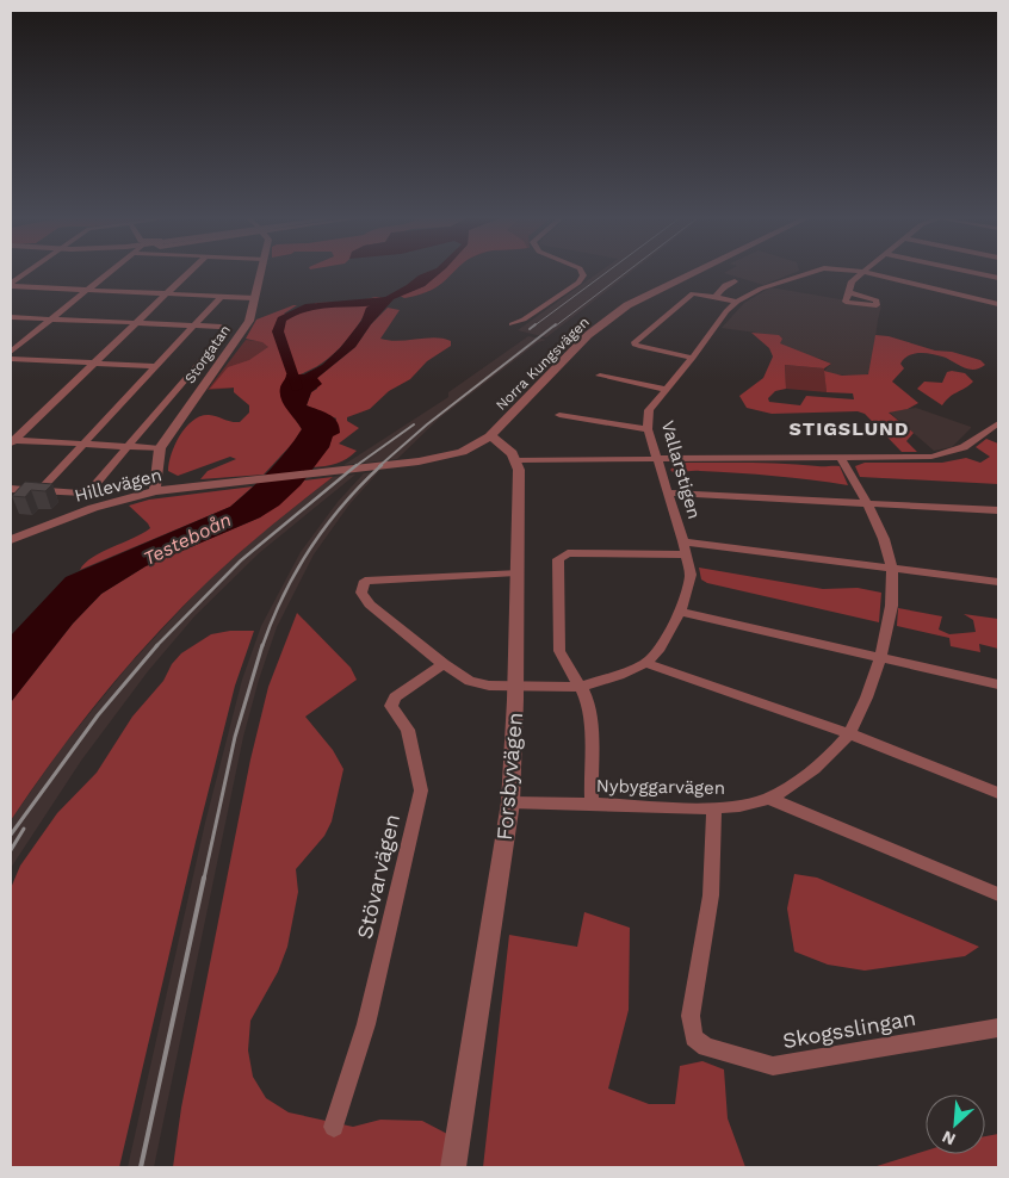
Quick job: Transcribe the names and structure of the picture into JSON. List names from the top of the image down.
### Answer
{
  "streets": {
    "street": [
      "Storgatan",
      "Norra Kungsvägen",
      "Vallarstigen",
      "Hillevägen",
      "Forsbyvägen",
      "Nybyggarvägen",
      "Stövarvägen",
      "Skogsslingan"
    ]
  },
  "crossings": [
    ["Storgatan", "Hillevägen"],
    ["Norra Kungsvägen", "Hillevägen"],
    ["Forsbyvägen", "Nybyggarvägen"],
    ["Nybyggarvägen", "Skogsslingan"]
  ],
  "districts": ["STIGSLUND"],
  "water": ["Testeboån"],
  "north": "bottom left"
}
